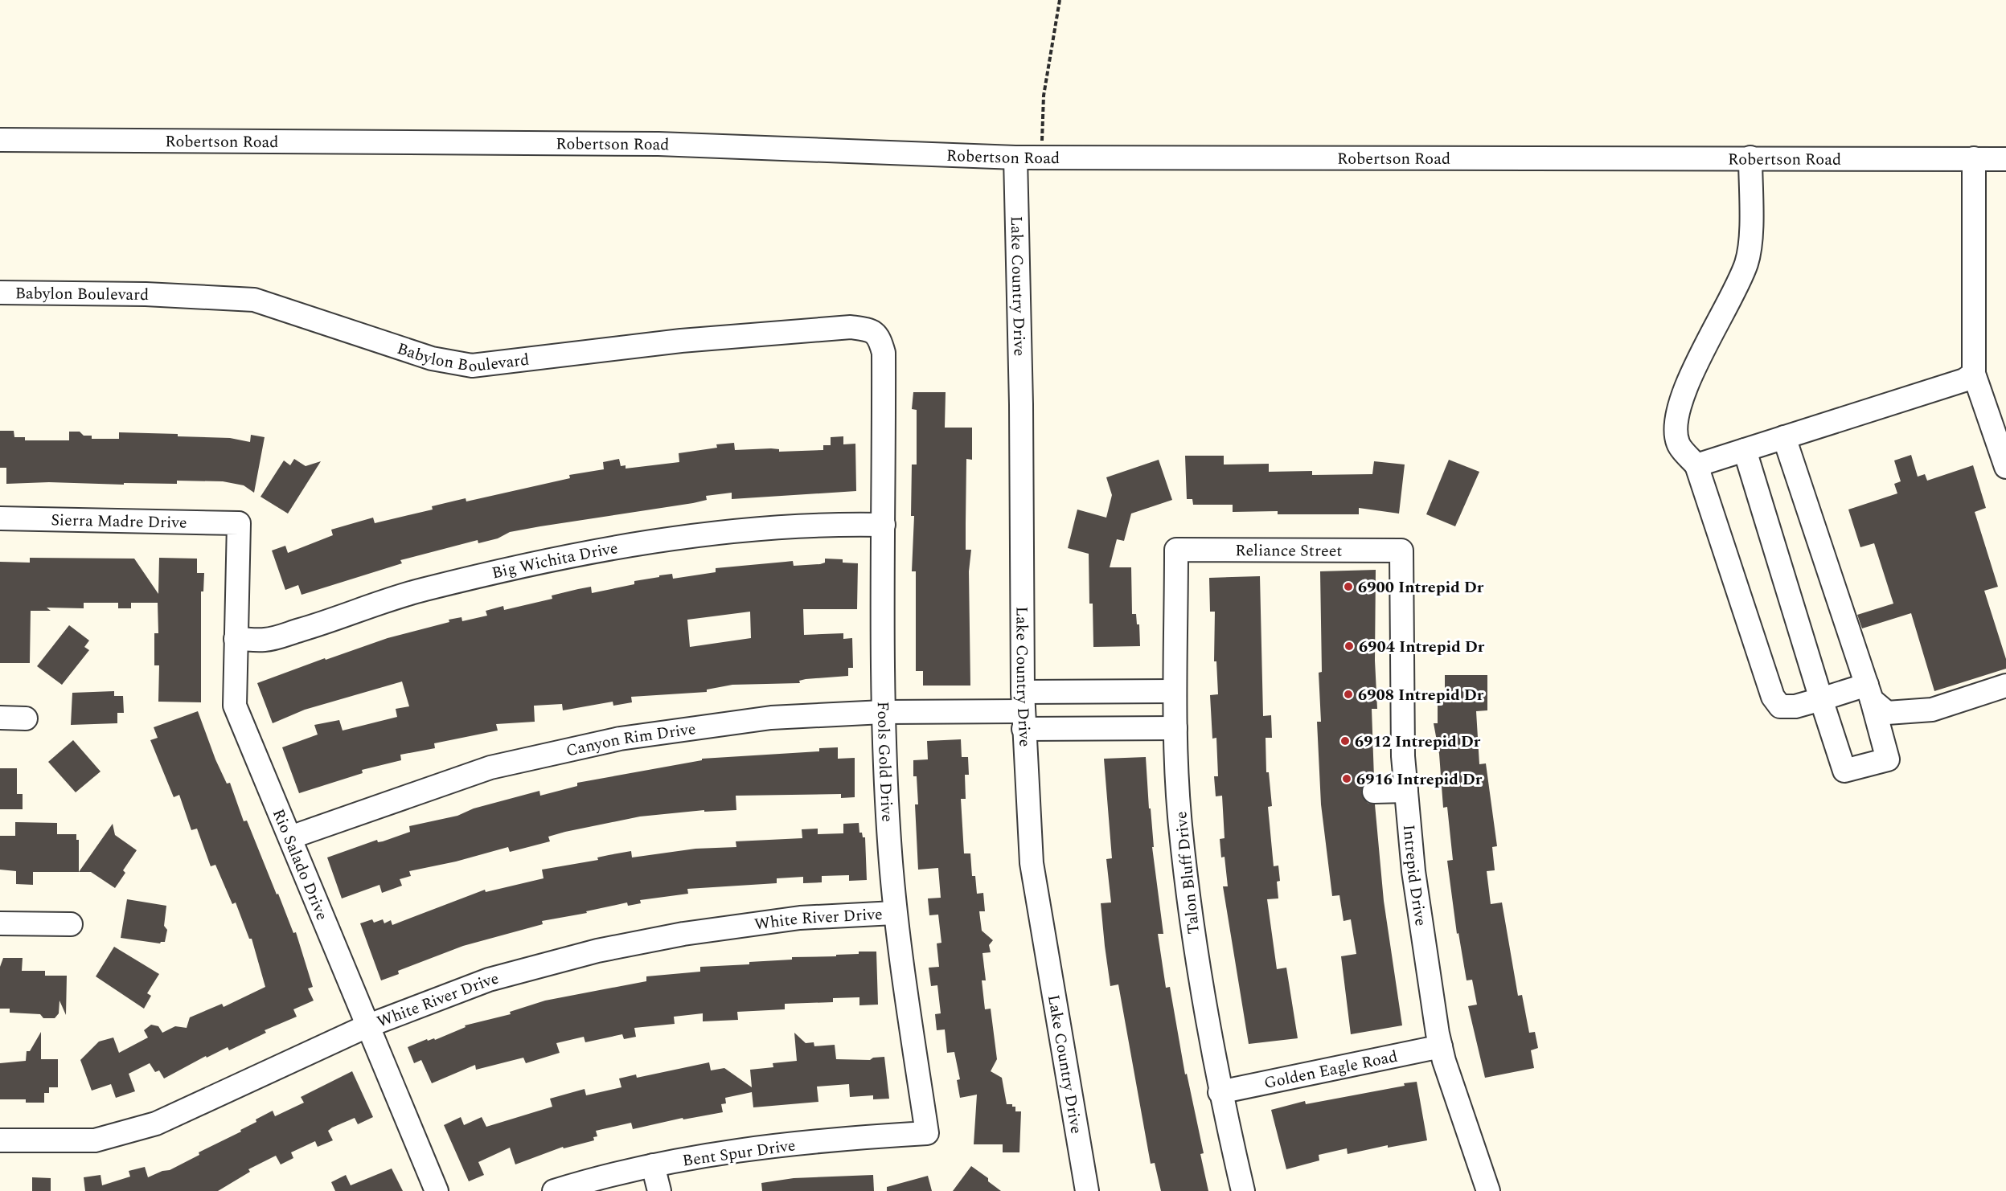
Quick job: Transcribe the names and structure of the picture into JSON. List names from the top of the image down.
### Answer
{
  "streets": {
    "street": [
      "Robertson Road",
      "Lake Country Drive",
      "Babylon Boulevard",
      "Sierra Madre Drive",
      "Reliance Street",
      "Big Wichita Drive",
      "Canyon Rim Drive",
      "Fools Gold Drive",
      "Rio Salado Drive",
      "Talon Bluff Drive",
      "Intrepid Drive",
      "White River Drive",
      "Golden Eagle Road",
      "Bent Spur Drive"
    ]
  },
  "crossings": [
    ["Robertson Road", "Lake Country Drive"],
    ["Lake Country Drive", "Canyon Rim Drive"],
    ["Babylon Boulevard", "Fools Gold Drive"],
    ["Sierra Madre Drive", "Rio Salado Drive"],
    ["Reliance Street", "Talon Bluff Drive"],
    ["Reliance Street", "Intrepid Drive"],
    ["Big Wichita Drive", "Fools Gold Drive"],
    ["Big Wichita Drive", "Rio Salado Drive"],
    ["Canyon Rim Drive", "Fools Gold Drive"],
    ["Canyon Rim Drive", "Rio Salado Drive"],
    ["Fools Gold Drive", "White River Drive"],
    ["Fools Gold Drive", "Bent Spur Drive"],
    ["Rio Salado Drive", "White River Drive"],
    ["Talon Bluff Drive", "Golden Eagle Road"],
    ["Intrepid Drive", "Golden Eagle Road"]
  ],
  "places": [
    "6900 Intrepid Dr",
    "6904 Intrepid Dr",
    "6908 Intrepid Dr",
    "6912 Intrepid Dr",
    "6916 Intrepid Dr"
  ]
}
